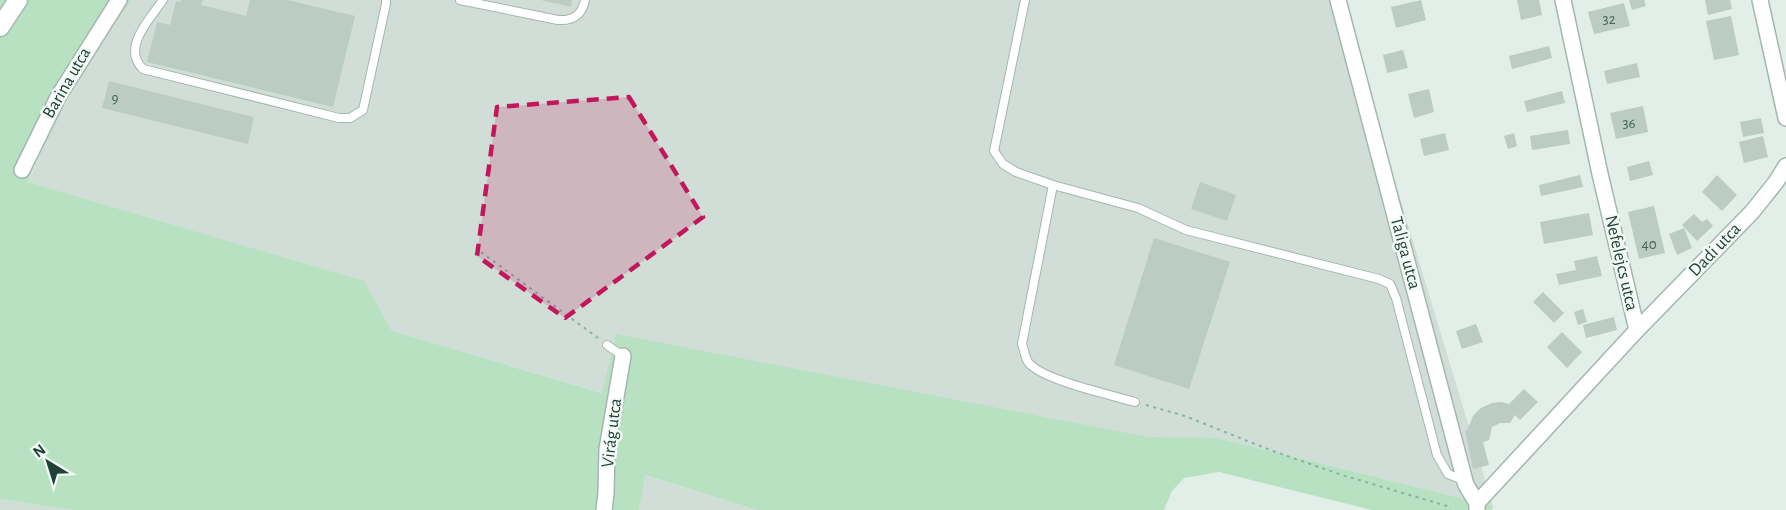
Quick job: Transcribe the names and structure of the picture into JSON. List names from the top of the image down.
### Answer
{
  "streets": {
    "street": [
      "Barina utca",
      "Dadi utca",
      "Taliga utca",
      "Nefelejcs utca",
      "Virág utca"
    ]
  },
  "crossings": [
    ["Dadi utca", "Nefelejcs utca"],
    ["Taliga utca", "Nefelejcs utca"]
  ],
  "house_numbers": [
    "32",
    "9",
    "36",
    "40"
  ],
  "north": "top left"
}
